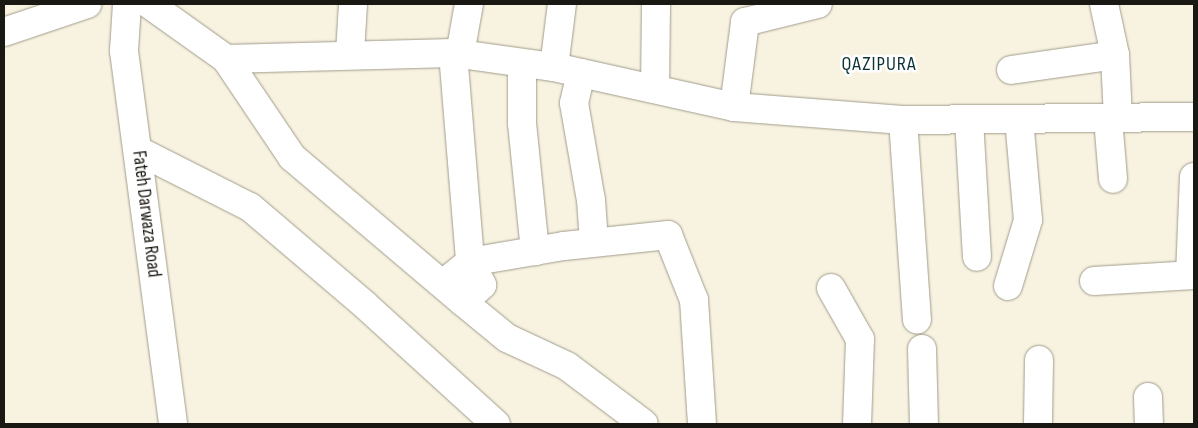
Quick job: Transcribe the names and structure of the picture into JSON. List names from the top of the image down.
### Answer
{
  "streets": {
    "street": ["Fateh Darwaza Road"]
  },
  "districts": ["QAZIPURA"]
}
